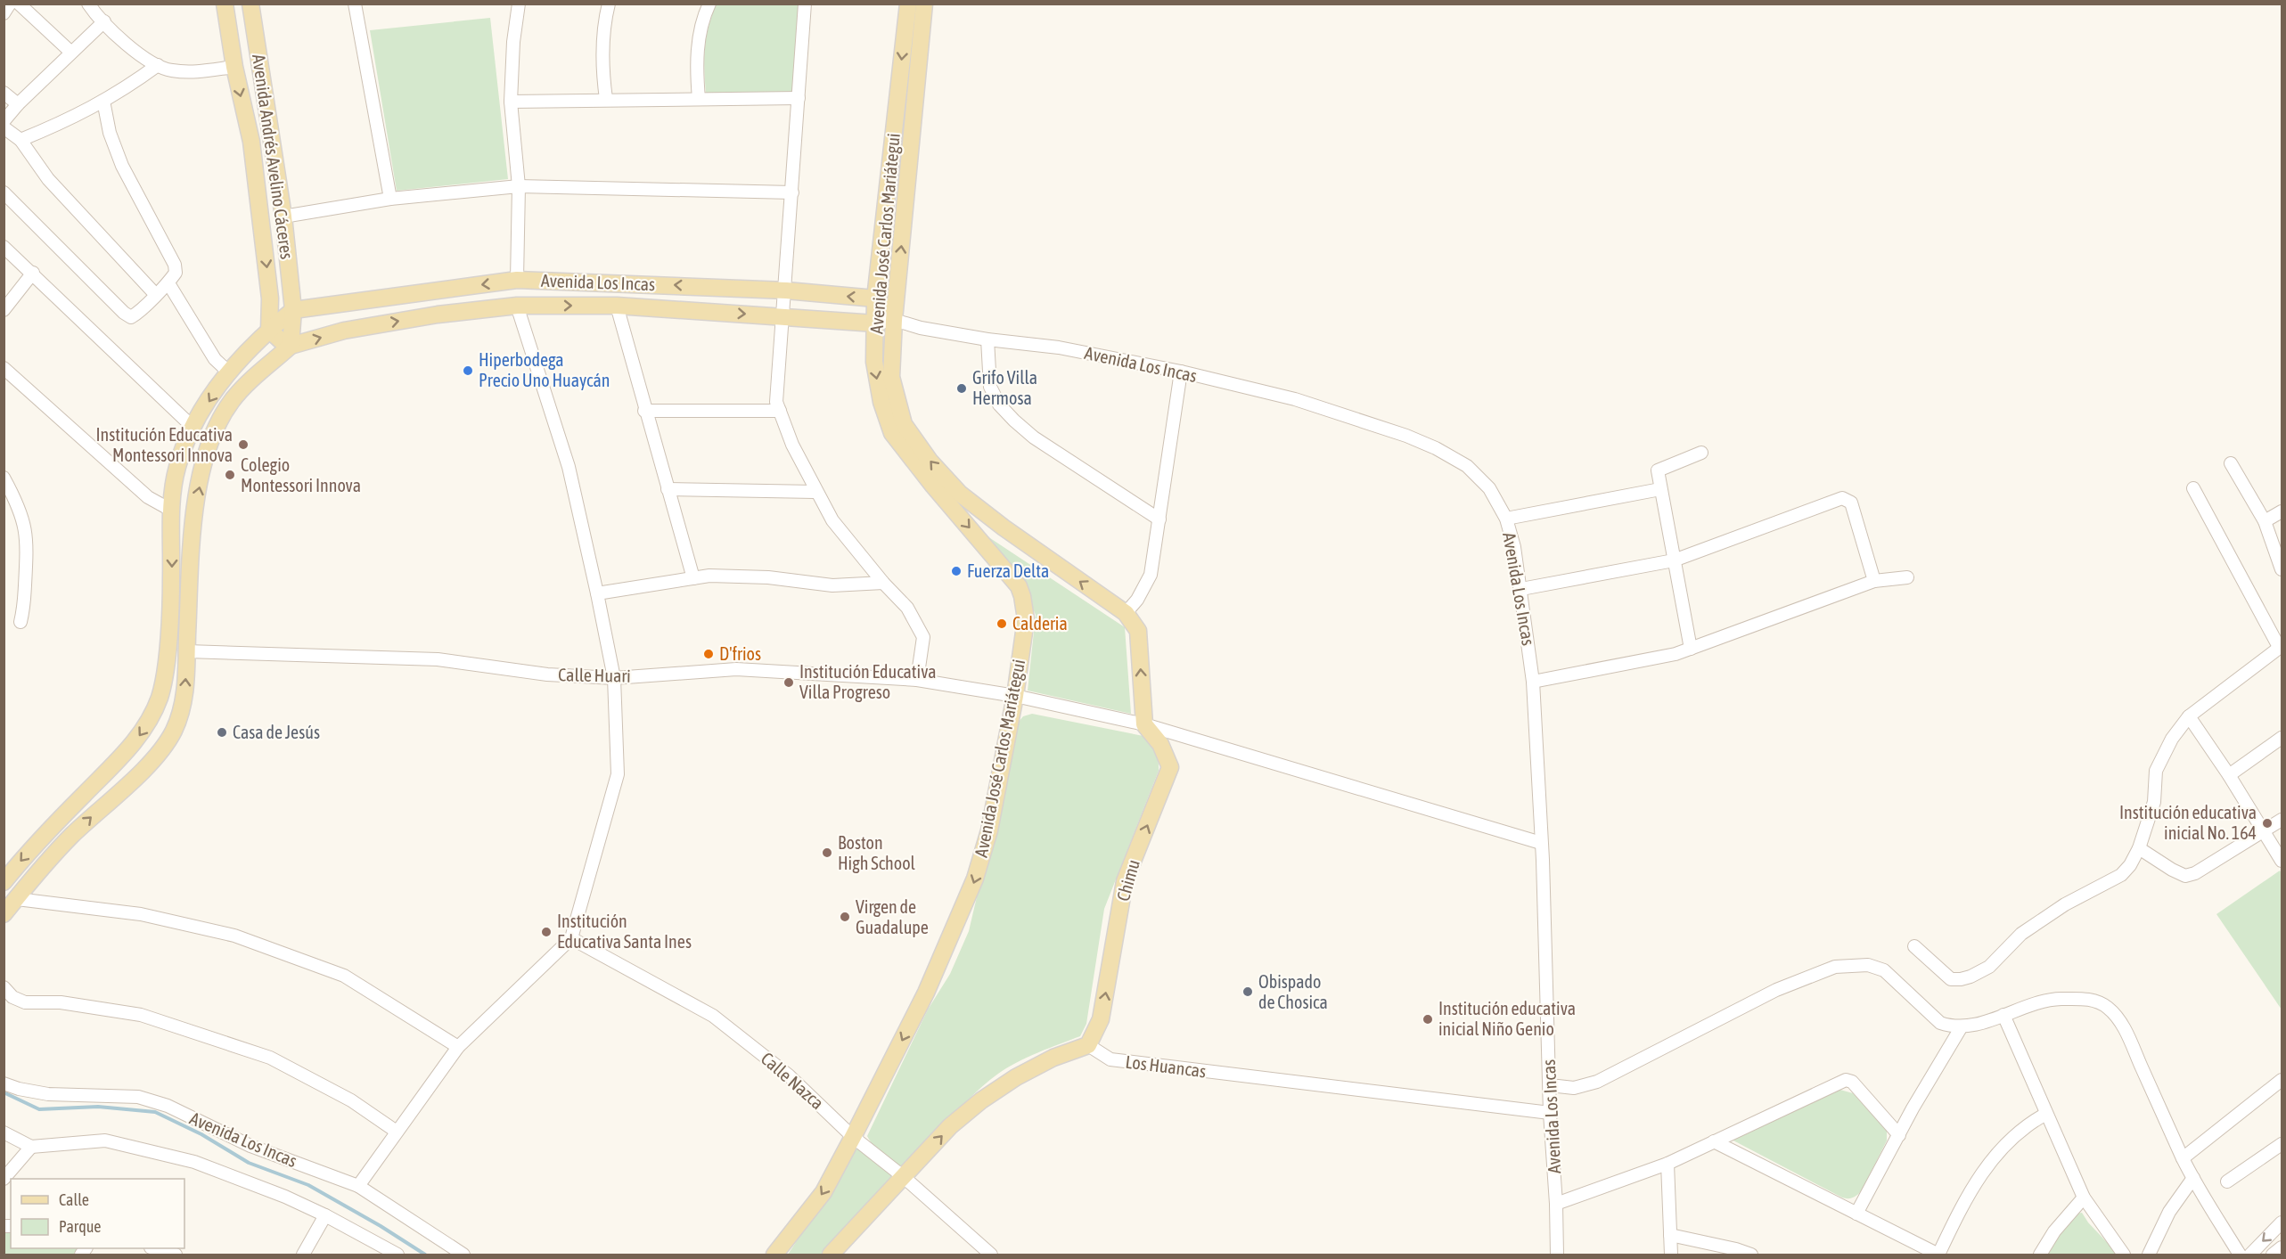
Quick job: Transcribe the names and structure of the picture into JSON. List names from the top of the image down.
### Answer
{
  "streets": {
    "main road": [
      "Avenida Andrés Avelino Cáceres",
      "Avenida José Carlos Mariátegui",
      "Avenida Los Incas",
      "Chimu"
    ],
    "street": ["Calle Huari", "Los Huancas", "Calle Nazca"]
  },
  "crossings": [
    ["Avenida Andrés Avelino Cáceres", "Avenida Los Incas"],
    ["Avenida José Carlos Mariátegui", "Avenida Los Incas"],
    ["Avenida José Carlos Mariátegui", "Calle Huari"],
    ["Avenida José Carlos Mariátegui", "Calle Nazca"],
    ["Avenida Los Incas", "Calle Huari"],
    ["Avenida Los Incas", "Los Huancas"],
    ["Calle Huari", "Chimu"],
    ["Chimu", "Los Huancas"]
  ],
  "one_way": ["Chimu"],
  "places": [
    "Hiperbodega Precio Uno Huaycán",
    "Grifo Villa Hermosa",
    "Institución Educativa Montessori Innova",
    "Colegio Montessori Innova",
    "Fuerza Delta",
    "Calderia",
    "D'frios",
    "Institución Educativa Villa Progreso",
    "Casa de Jesús",
    "Institución educativa inicial No. 164",
    "Boston High School",
    "Virgen de Guadalupe",
    "Institución Educativa Santa Ines",
    "Obispado de Chosica",
    "Institución educativa inicial Niño Genio"
  ],
  "legend": ["Calle", "Parque"]
}
